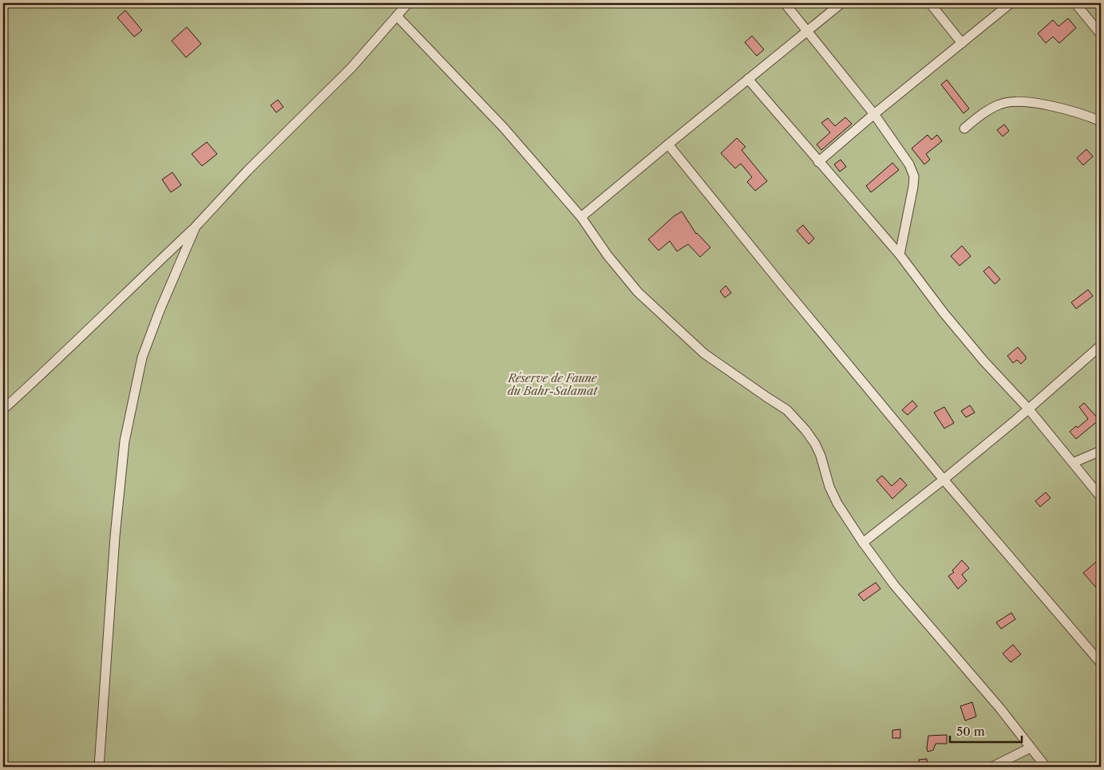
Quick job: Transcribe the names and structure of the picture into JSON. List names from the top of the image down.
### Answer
{
  "parks": ["Réserve de Faune du Bahr-Salamat"],
  "scale_bar": "50 m"
}
